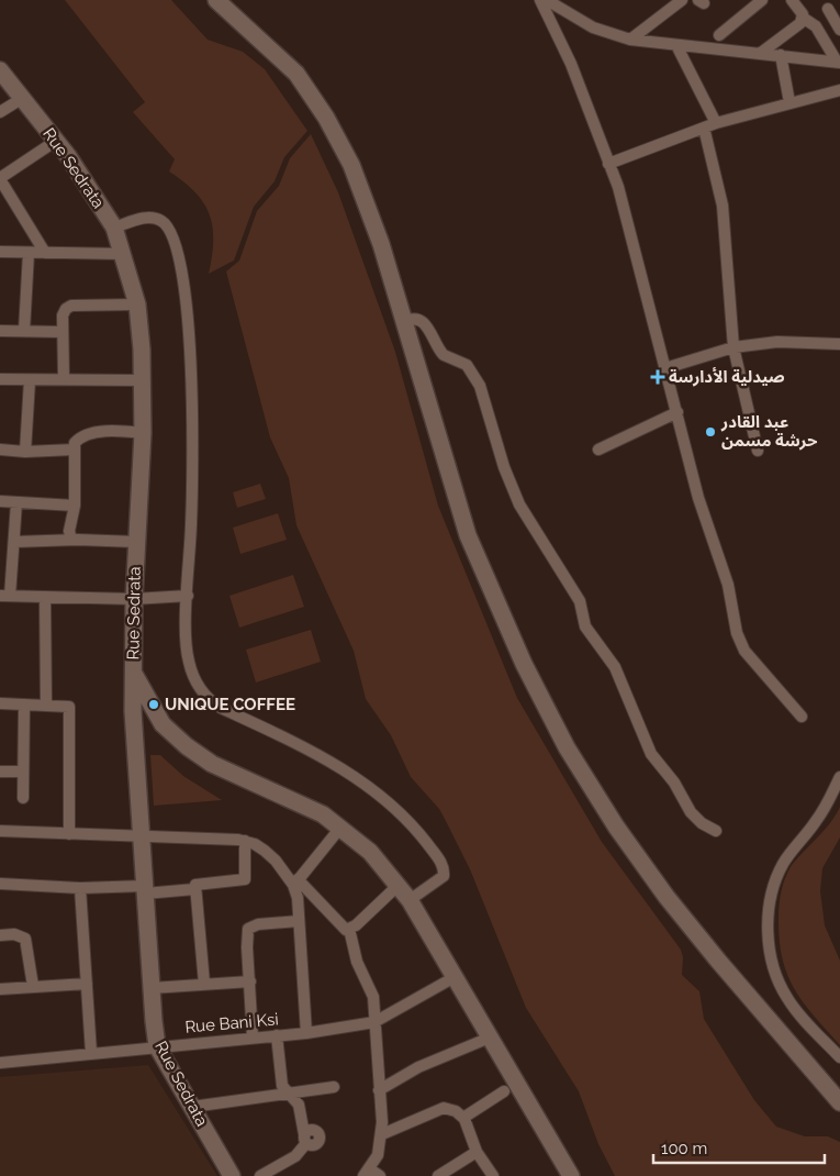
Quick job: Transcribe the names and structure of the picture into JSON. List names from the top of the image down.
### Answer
{
  "streets": {
    "street": ["Rue Sedrata", "Rue Bani Ksi"]
  },
  "crossings": [
    ["Rue Sedrata", "Rue Bani Ksi"]
  ],
  "places": {
    "health": ["صيدلية الأدارسة"],
    "other": ["عبد القادر حرشة مسمن", "UNIQUE COFFEE"]
  },
  "scale_bar": "100 m"
}
